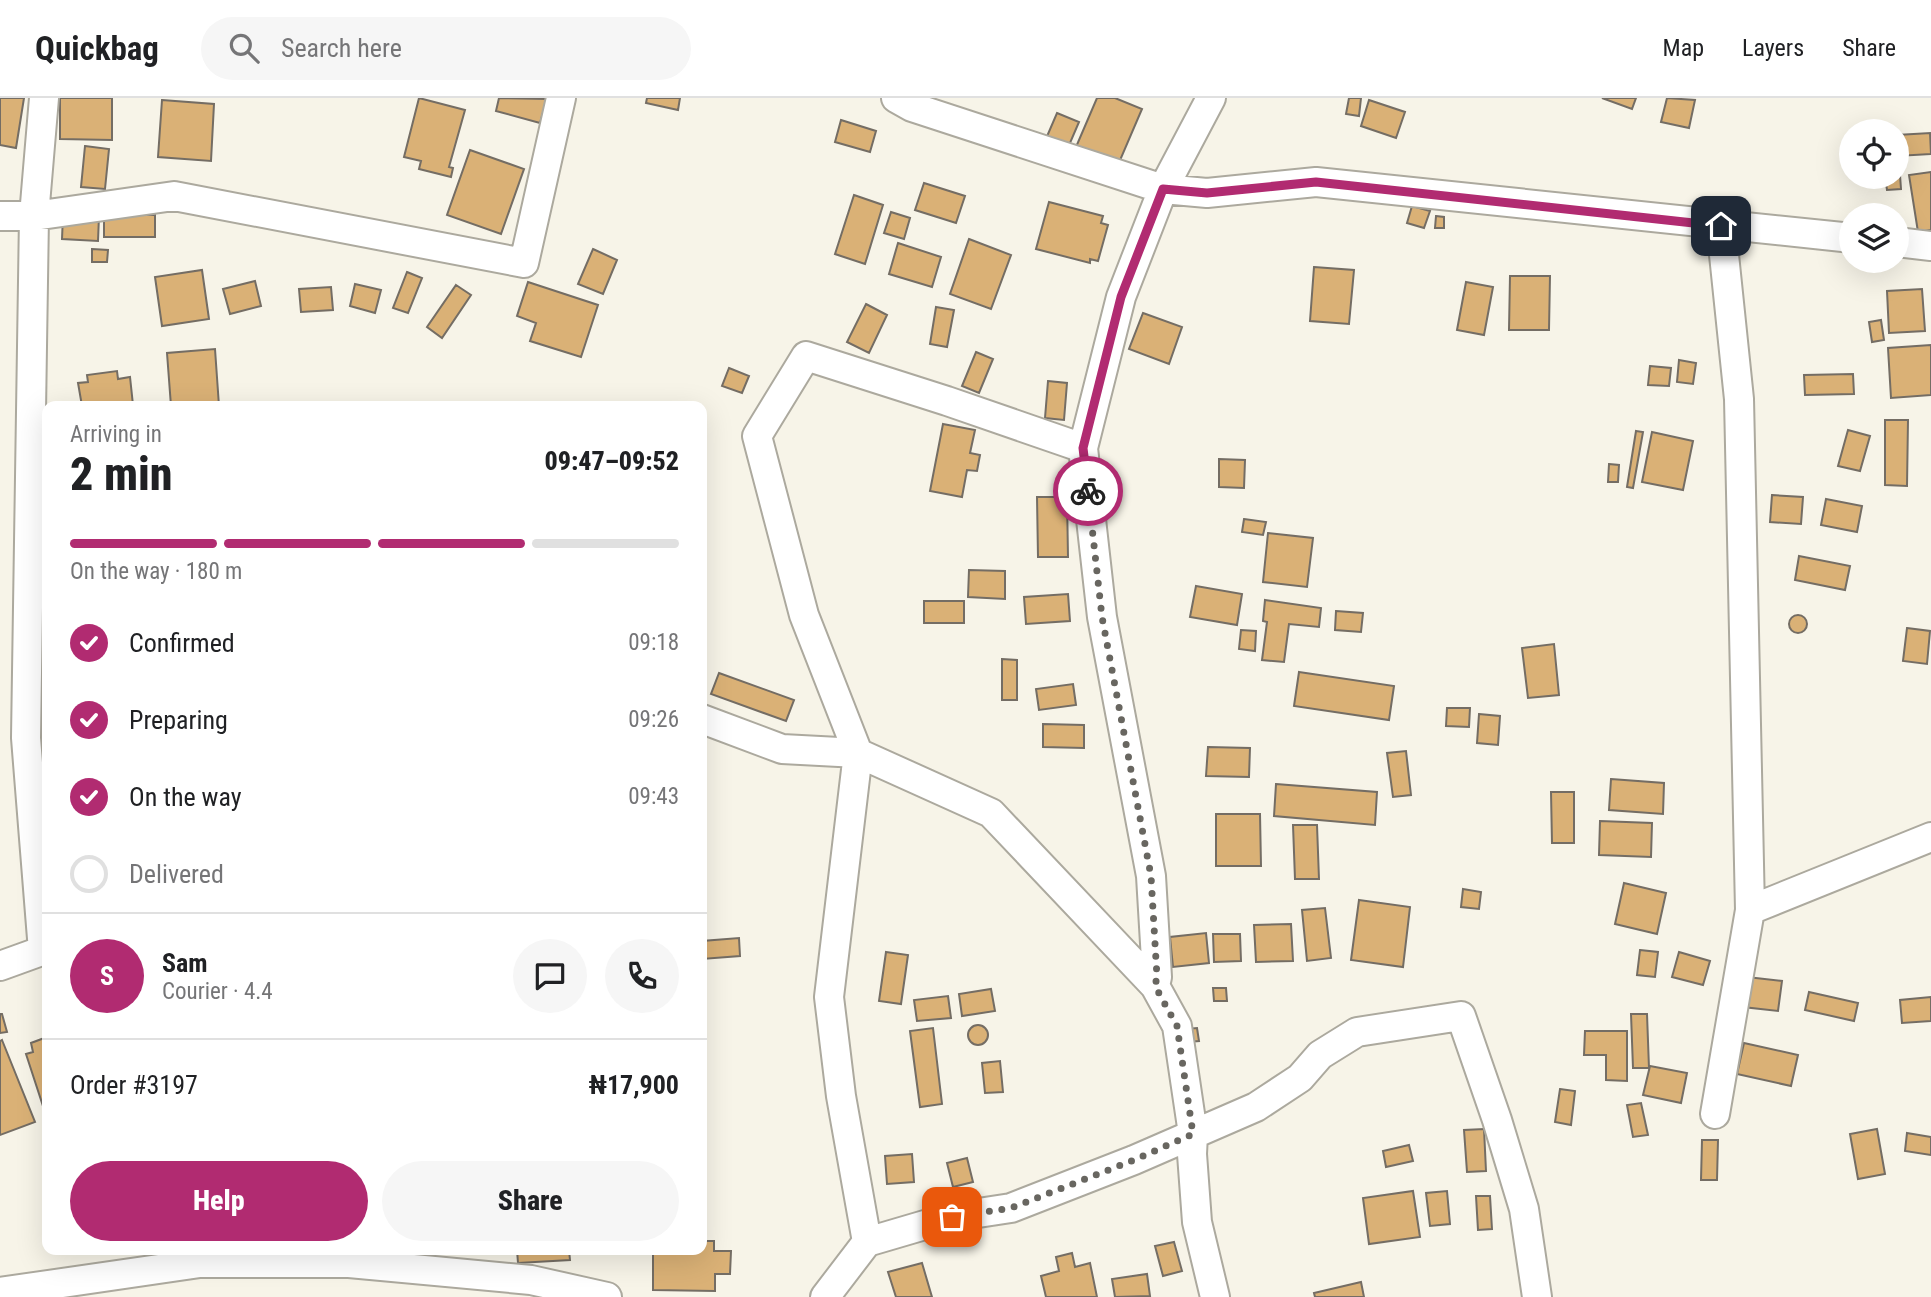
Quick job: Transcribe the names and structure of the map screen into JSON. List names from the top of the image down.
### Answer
{
  "page": {
    "header": "Quickbag",
    "search": "Search here",
    "nav": ["Map", "Layers", "Share"],
    "heading": ["2 min", "Arriving in", "09:47–09:52"],
    "panel": [
      "Sam",
      "Courier · 4.4",
      "Order #3197",
      "₦17,900"
    ],
    "bar": "On the way · 180 m",
    "list": [
      ["Confirmed", "09:18"],
      ["Preparing", "09:26"],
      ["On the way", "09:43"],
      "Delivered"
    ],
    "round": "S",
    "buttons": ["Help", "Share"]
  }
}
